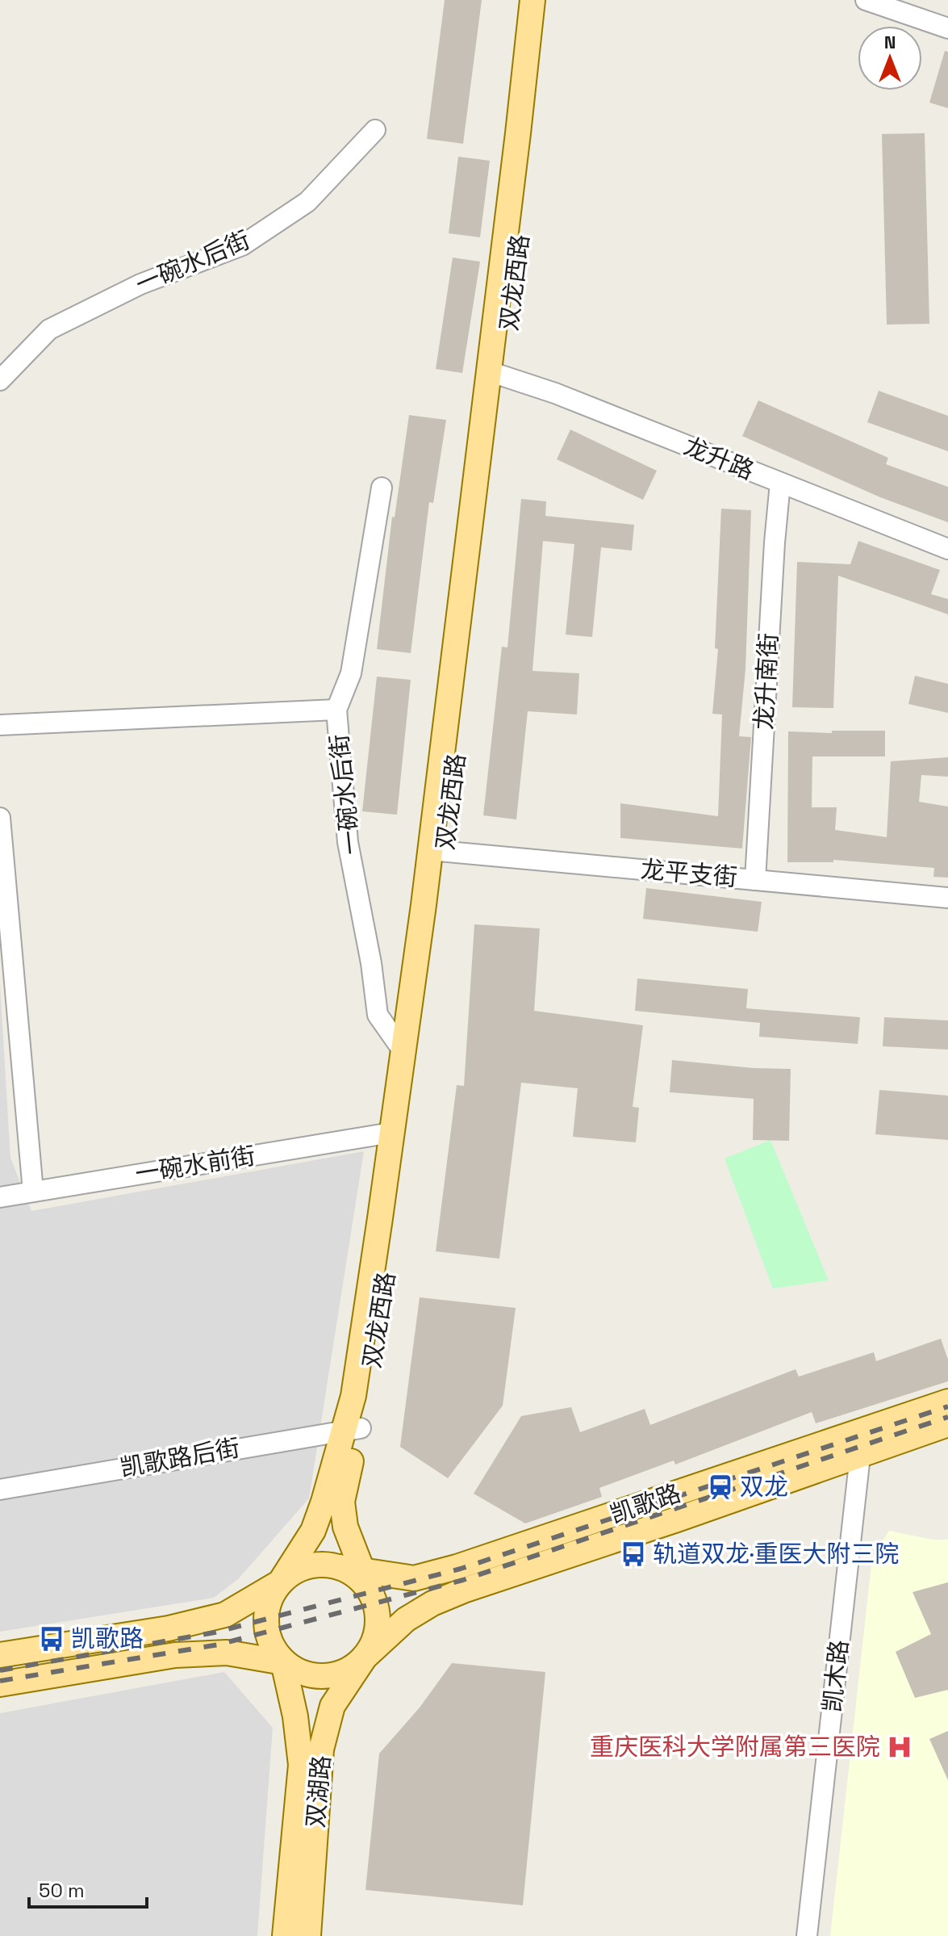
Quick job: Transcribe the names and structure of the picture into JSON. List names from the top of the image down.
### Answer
{
  "streets": {
    "main road": ["双龙西路", "凯歌路", "双湖路"],
    "street": [
      "一碗水后街",
      "龙升路",
      "龙升南街",
      "龙平支街",
      "一碗水前街",
      "凯歌路后街",
      "凯木路"
    ]
  },
  "crossings": [
    ["一碗水后街", "双龙西路"],
    ["双龙西路", "龙升路"],
    ["双龙西路", "龙平支街"],
    ["双龙西路", "一碗水前街"],
    ["双龙西路", "凯歌路后街"],
    ["双龙西路", "凯歌路"],
    ["双龙西路", "双湖路"],
    ["龙升路", "龙升南街"],
    ["龙升南街", "龙平支街"],
    ["凯歌路", "凯木路"],
    ["凯歌路", "双湖路"]
  ],
  "places": {
    "station": ["双龙"],
    "bus stop": ["轨道双龙·重医大附三院", "凯歌路"],
    "hospital": ["重庆医科大学附属第三医院"]
  },
  "scale_bar": "50 m",
  "north": "top"
}
